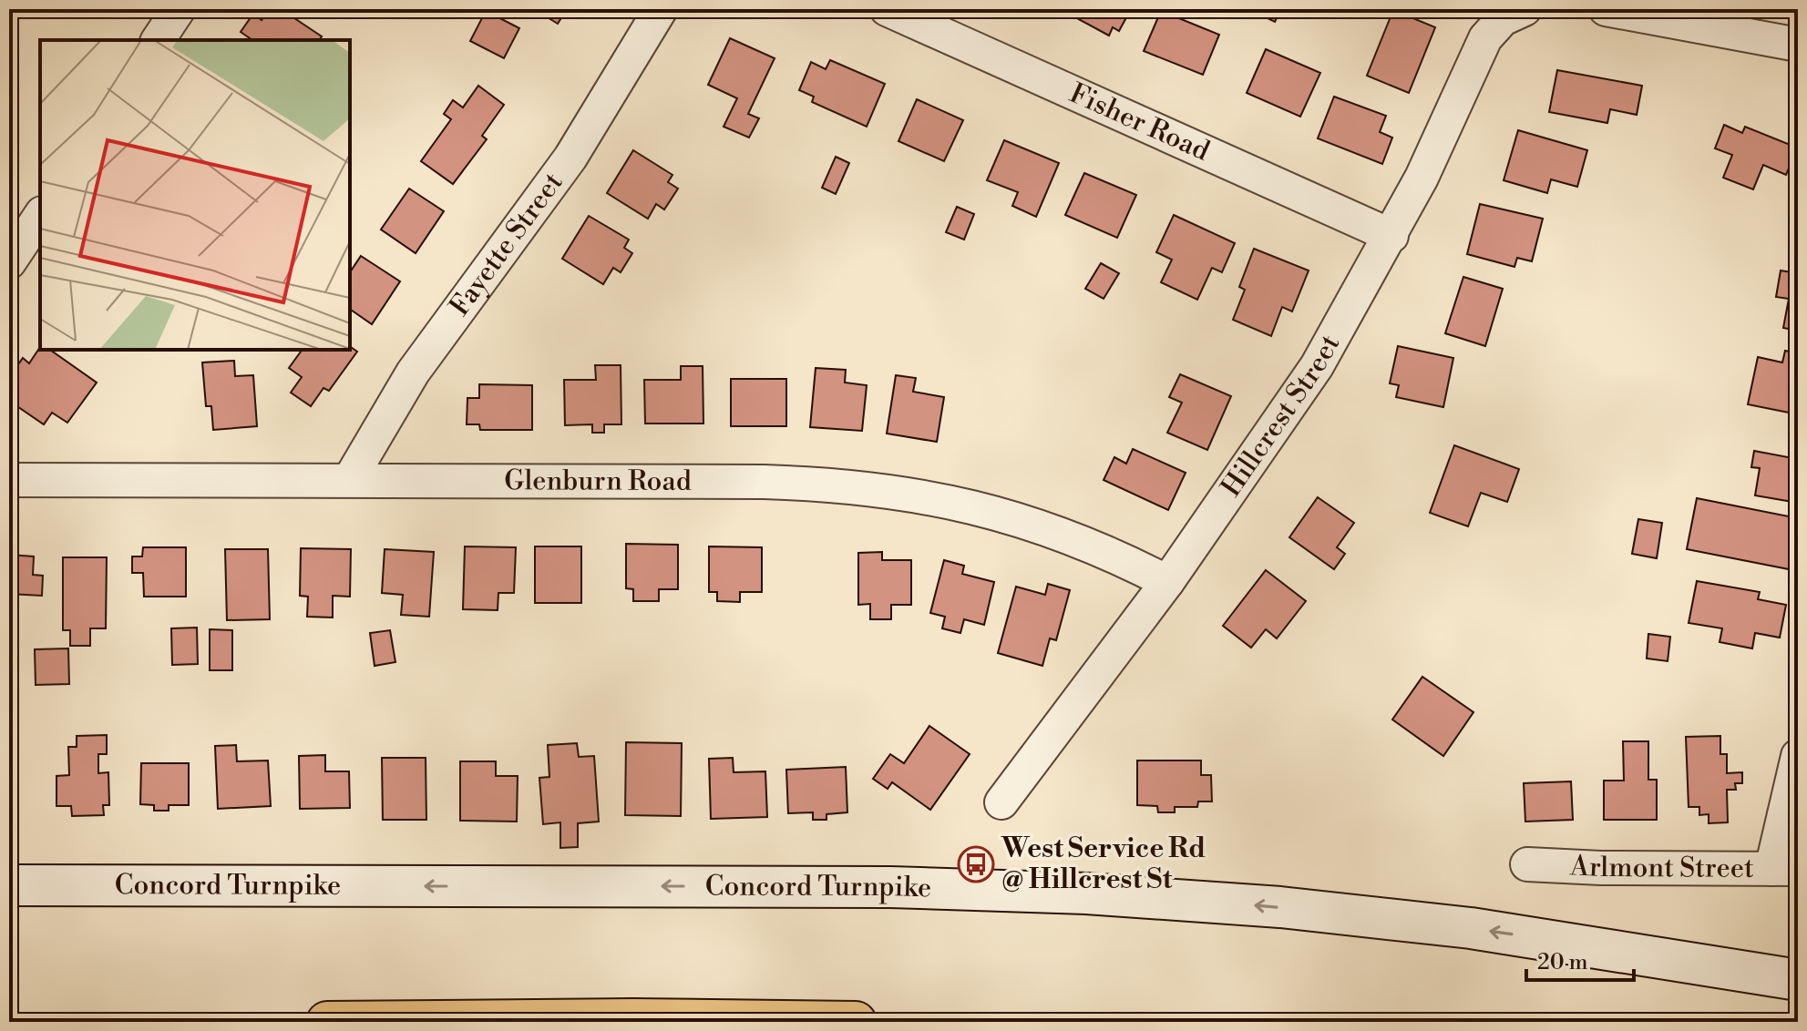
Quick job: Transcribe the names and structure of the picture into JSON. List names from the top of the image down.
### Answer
{
  "streets": {
    "main road": ["Concord Turnpike"],
    "street": [
      "Fisher Road",
      "Fayette Street",
      "Hillcrest Street",
      "Glenburn Road",
      "Arlmont Street"
    ]
  },
  "crossings": [
    ["Fisher Road", "Hillcrest Street"],
    ["Fayette Street", "Glenburn Road"],
    ["Hillcrest Street", "Glenburn Road"]
  ],
  "one_way": ["Concord Turnpike"],
  "places": {
    "bus stop": ["West Service Rd @ Hillcrest St"]
  },
  "scale_bar": "20 m"
}
